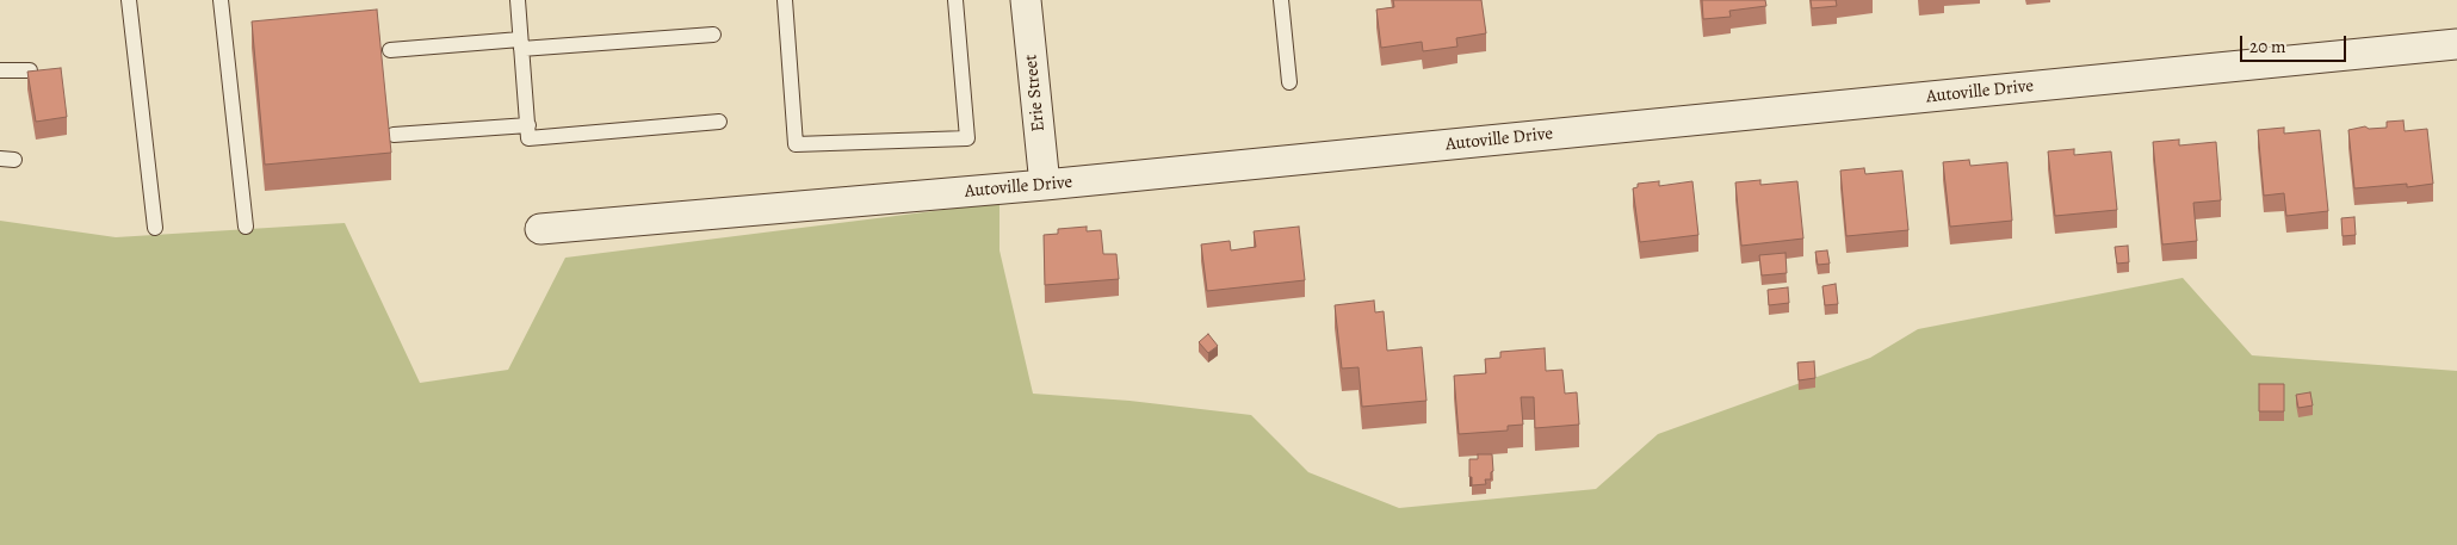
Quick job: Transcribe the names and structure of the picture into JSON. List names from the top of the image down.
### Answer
{
  "streets": {
    "street": ["Autoville Drive", "Erie Street"]
  },
  "crossings": [
    ["Autoville Drive", "Erie Street"]
  ],
  "scale_bar": "20 m"
}
